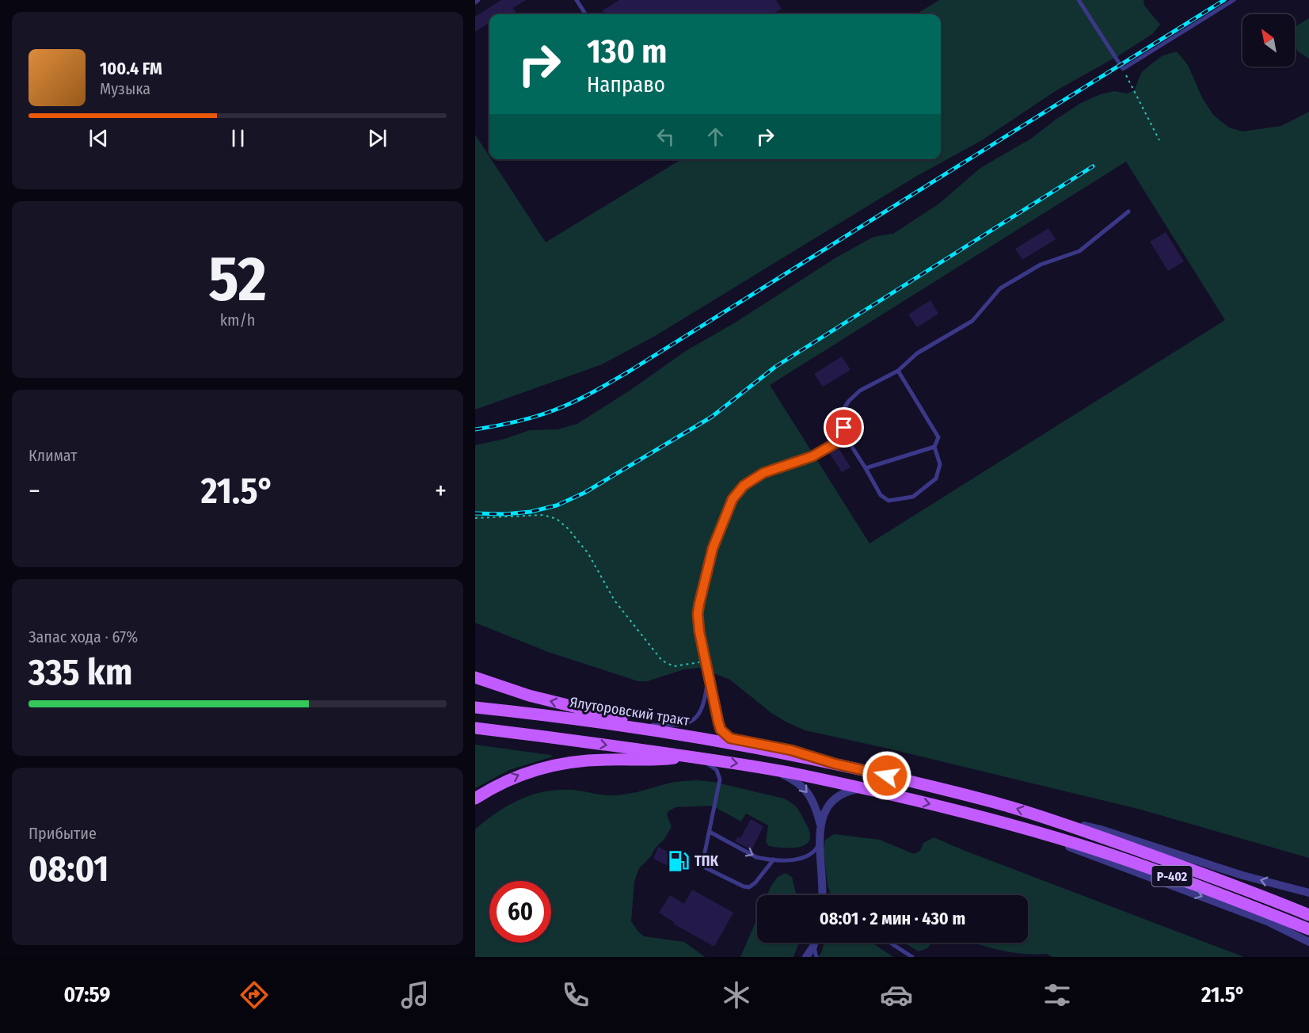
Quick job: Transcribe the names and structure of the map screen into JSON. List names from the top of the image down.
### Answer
{
  "streets": {
    "main road": ["Ялуторовский тракт", "Р-402"]
  },
  "crossings": [
    ["Ялуторовский тракт", "Р-402"]
  ],
  "places": {
    "fuel station": ["ТПК"]
  },
  "north": "top left",
  "page": {
    "turn": ["130 m", "Направо"],
    "song": ["100.4 FM", "Музыка"],
    "tile": [
      ["52", "km/h"],
      "Климат",
      ["Запас хода · 67%", "335 km"],
      ["Прибытие", "08:01"]
    ],
    "heat": ["−", "21.5°", "+"],
    "limit": "60",
    "trip": "08:01 · 2 мин · 430 m",
    "tabs": ["07:59", "21.5°"]
  }
}
